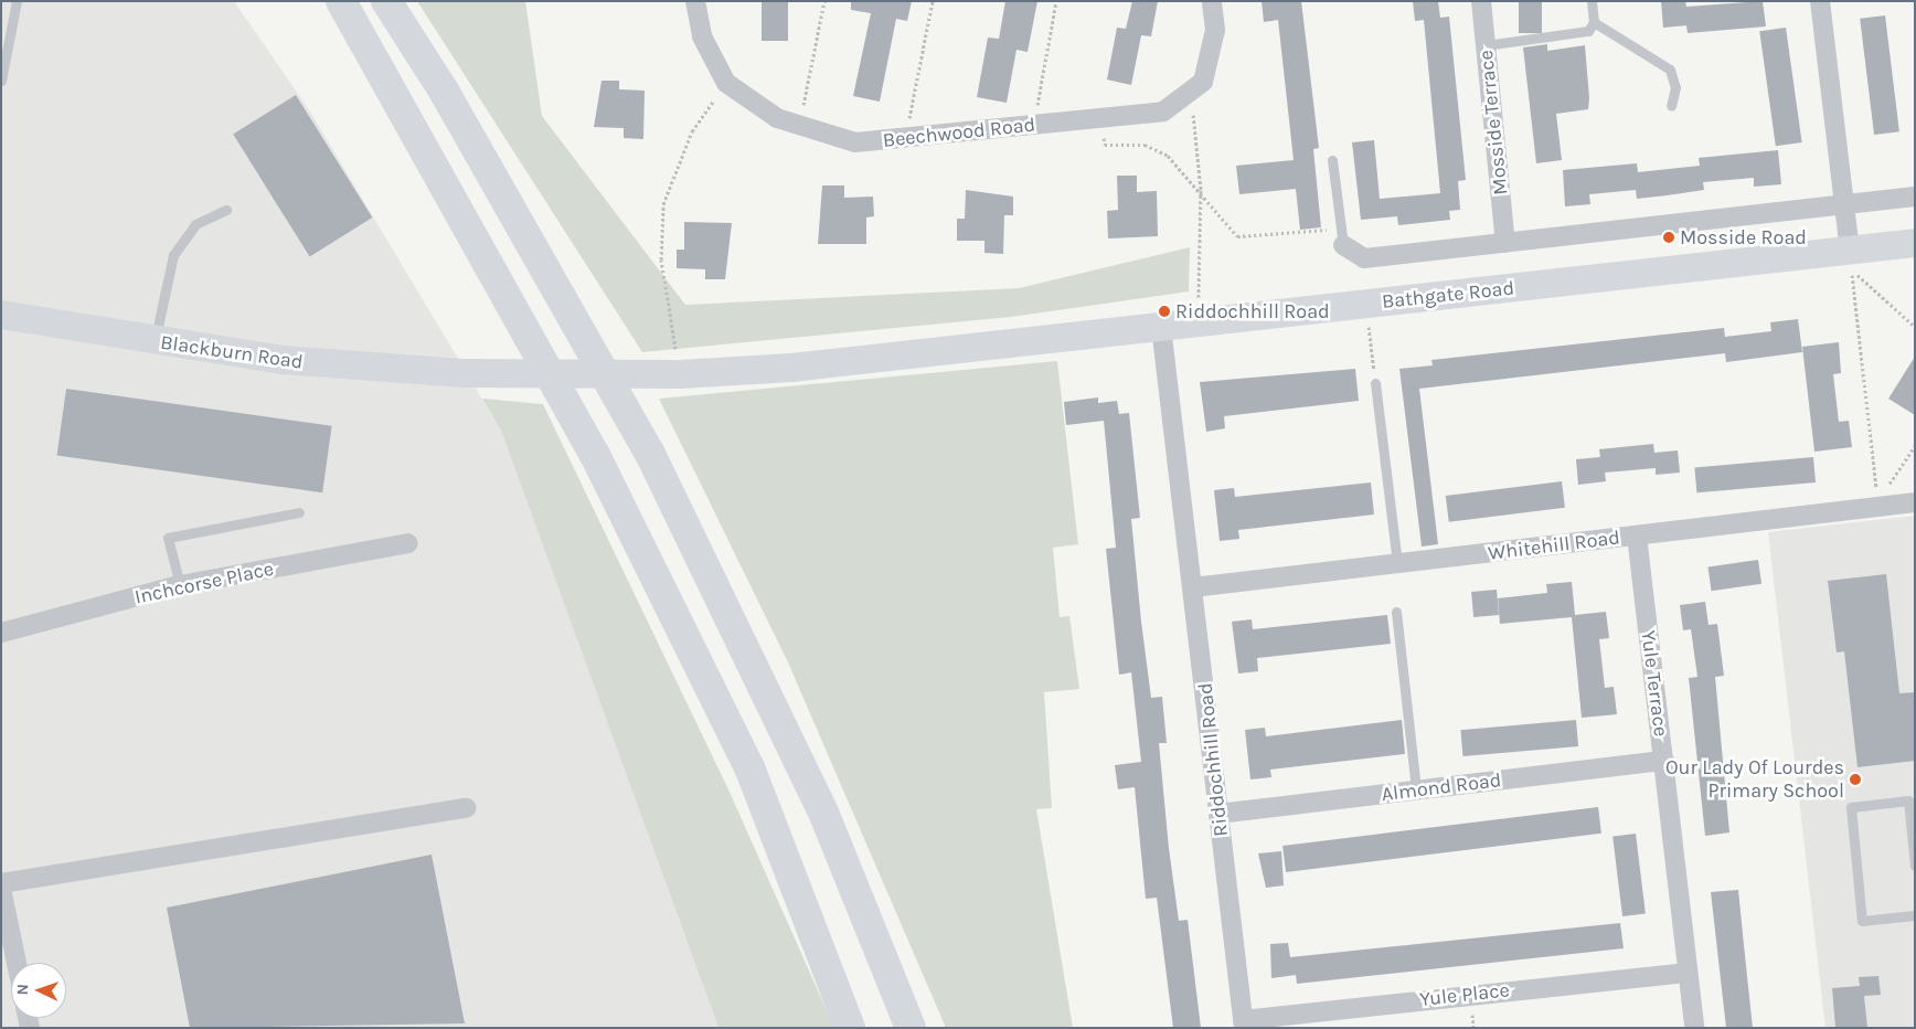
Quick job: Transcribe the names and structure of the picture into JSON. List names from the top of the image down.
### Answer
{
  "streets": {
    "main road": ["Bathgate Road", "Blackburn Road"],
    "street": [
      "Mosside Terrace",
      "Beechwood Road",
      "Whitehill Road",
      "Inchcorse Place",
      "Yule Terrace",
      "Riddochhill Road",
      "Almond Road",
      "Yule Place"
    ]
  },
  "crossings": [
    ["Bathgate Road", "Blackburn Road"],
    ["Bathgate Road", "Riddochhill Road"],
    ["Whitehill Road", "Yule Terrace"],
    ["Whitehill Road", "Riddochhill Road"],
    ["Yule Terrace", "Almond Road"],
    ["Yule Terrace", "Yule Place"],
    ["Riddochhill Road", "Almond Road"],
    ["Riddochhill Road", "Yule Place"]
  ],
  "places": ["Mosside Road", "Riddochhill Road", "Our Lady Of Lourdes Primary School"],
  "north": "left"
}
